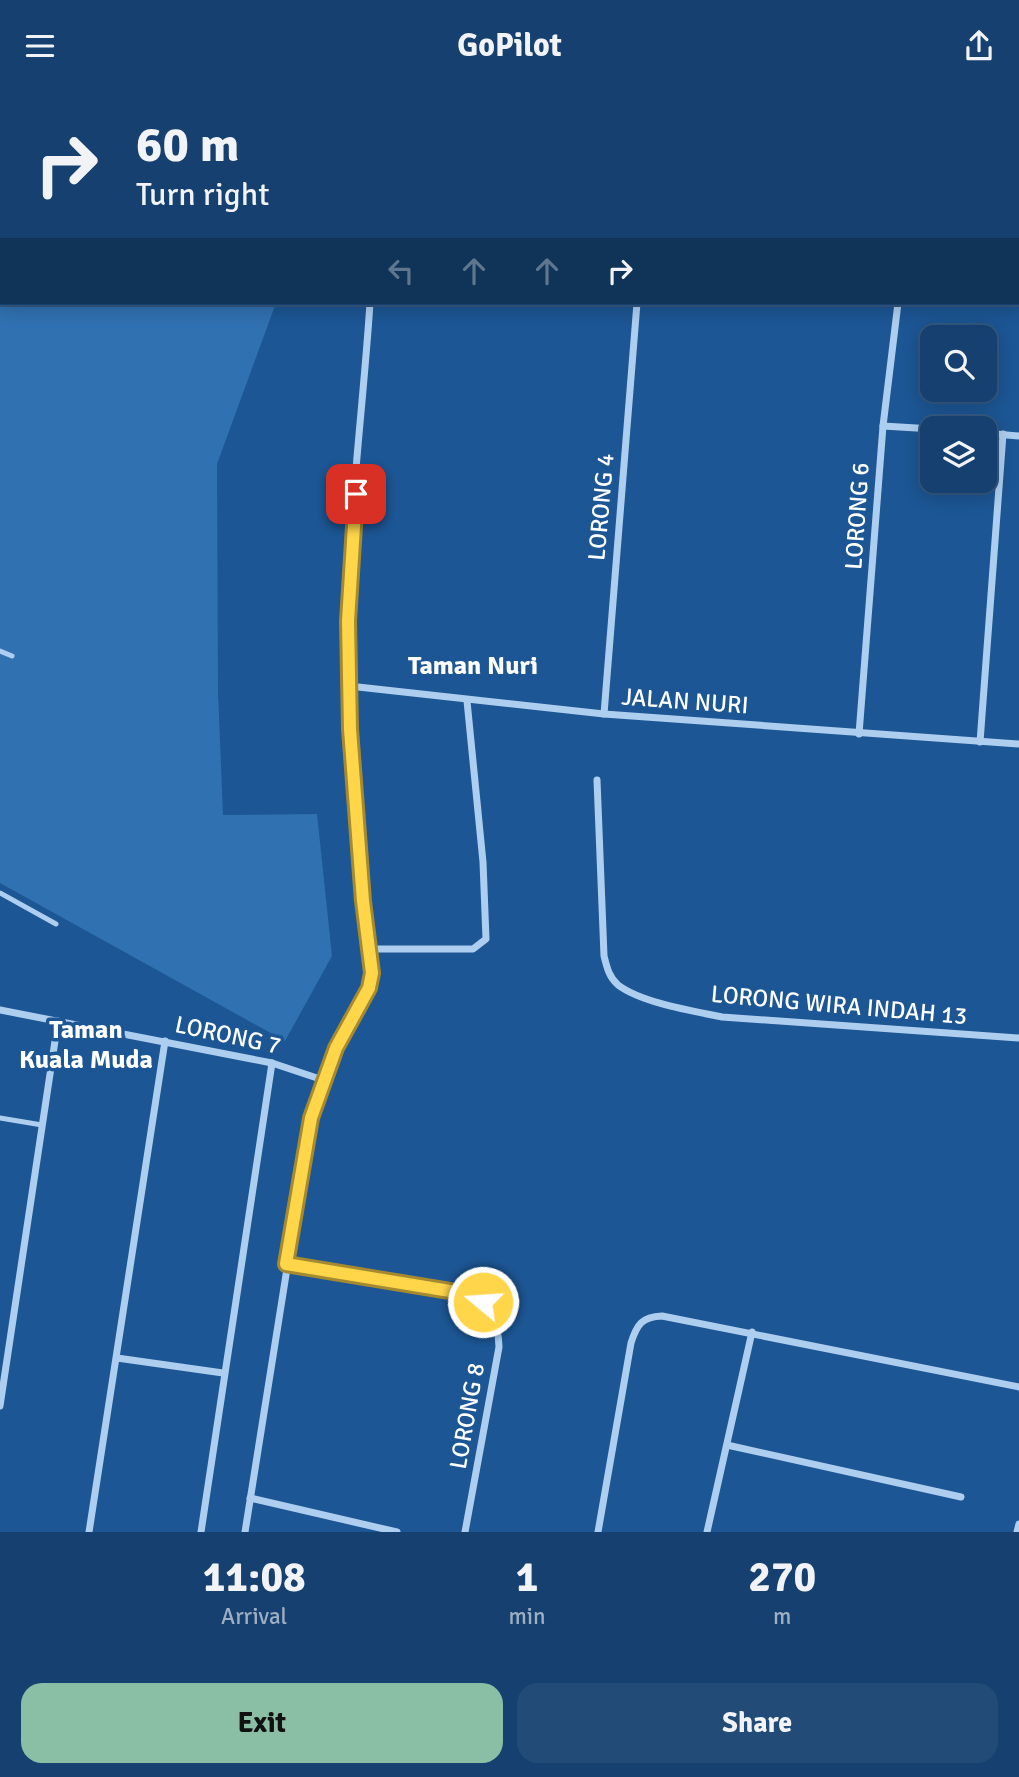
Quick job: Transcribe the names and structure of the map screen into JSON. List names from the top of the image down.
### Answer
{
  "streets": {
    "street": [
      "LORONG 4",
      "LORONG 6",
      "JALAN NURI",
      "LORONG WIRA INDAH 13",
      "LORONG 7",
      "LORONG 8"
    ]
  },
  "crossings": [
    ["LORONG 4", "JALAN NURI"],
    ["LORONG 6", "JALAN NURI"]
  ],
  "districts": ["Taman Nuri", "Taman Kuala Muda"],
  "page": {
    "header": "GoPilot",
    "turn": ["60 m", "Turn right"],
    "eta": [
      "11:08",
      "Arrival",
      "1",
      "min",
      "270",
      "m"
    ],
    "buttons": ["Exit", "Share"]
  }
}
